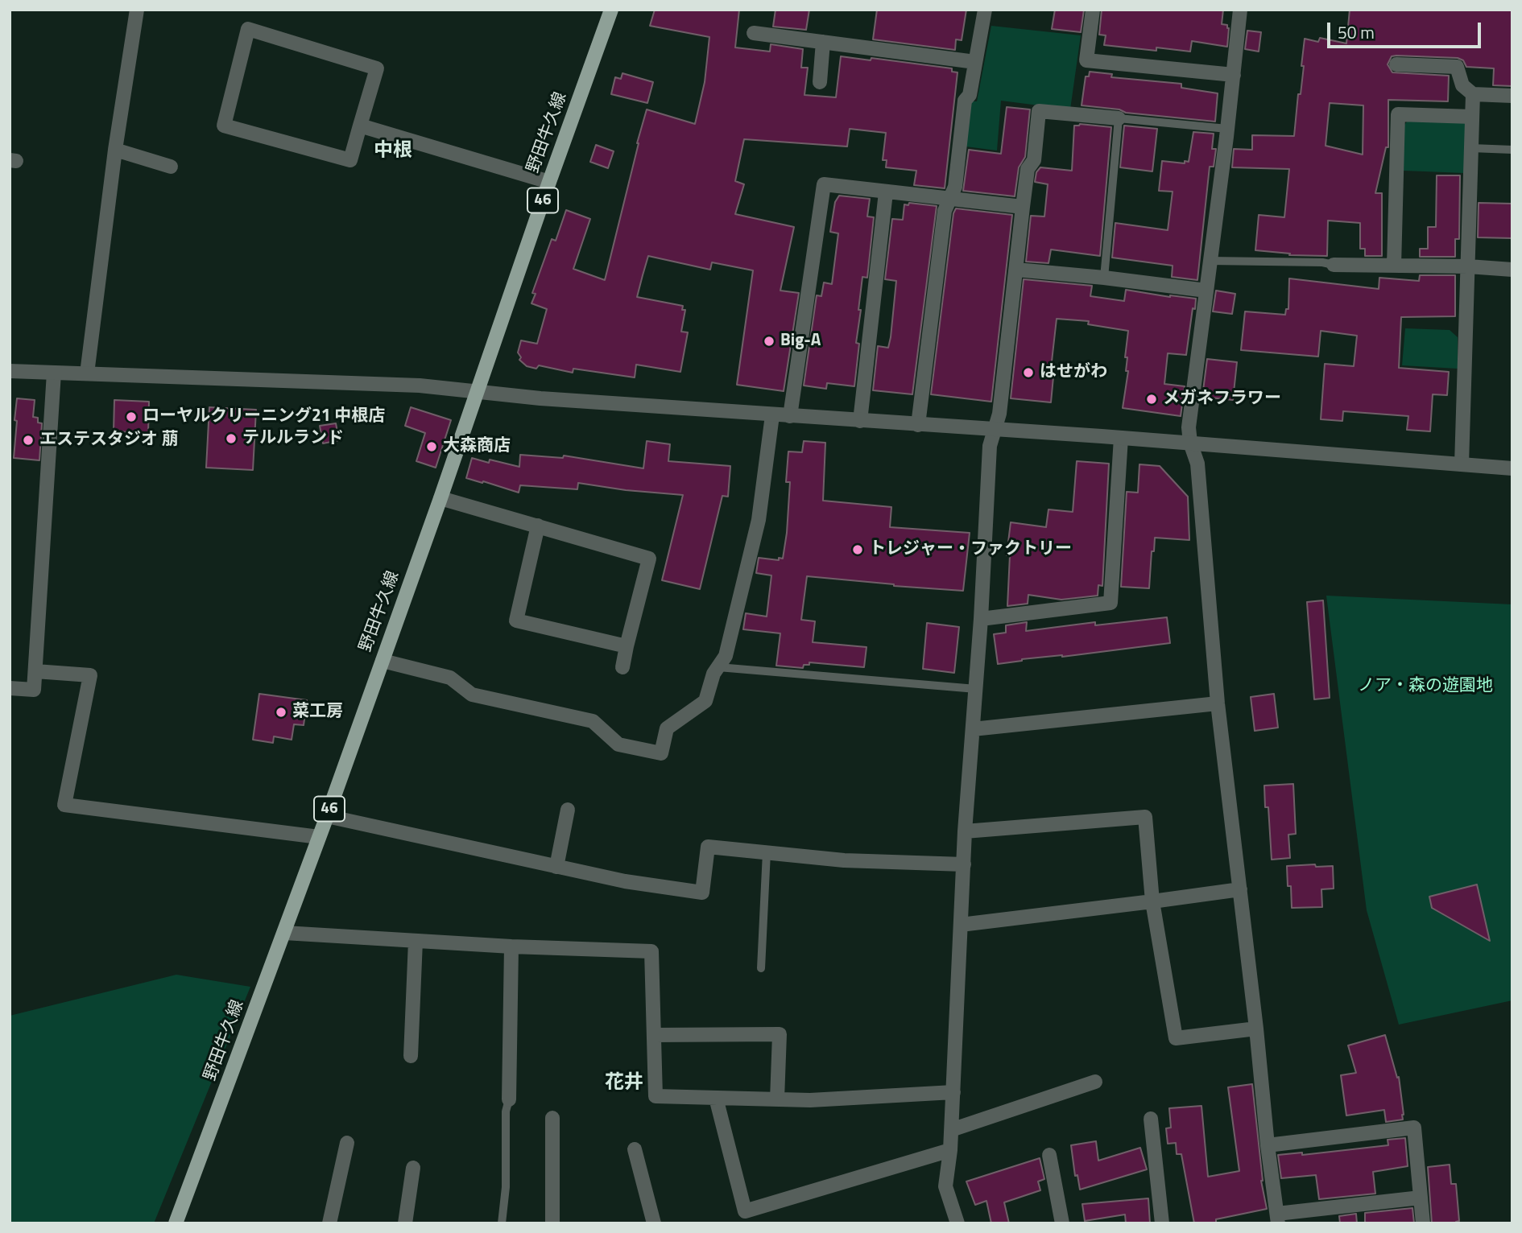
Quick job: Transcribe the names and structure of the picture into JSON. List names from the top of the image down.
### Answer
{
  "streets": {
    "main road": ["野田牛久線", "46"]
  },
  "districts": ["中根", "花井"],
  "parks": ["ノア・森の遊園地"],
  "places": [
    "Big-A",
    "はせがわ",
    "メガネフラワー",
    "ローヤルクリーニング21 中根店",
    "テルルランド",
    "エステスタジオ 萠",
    "大森商店",
    "トレジャー・ファクトリー",
    "菜工房"
  ],
  "scale_bar": "50 m"
}
